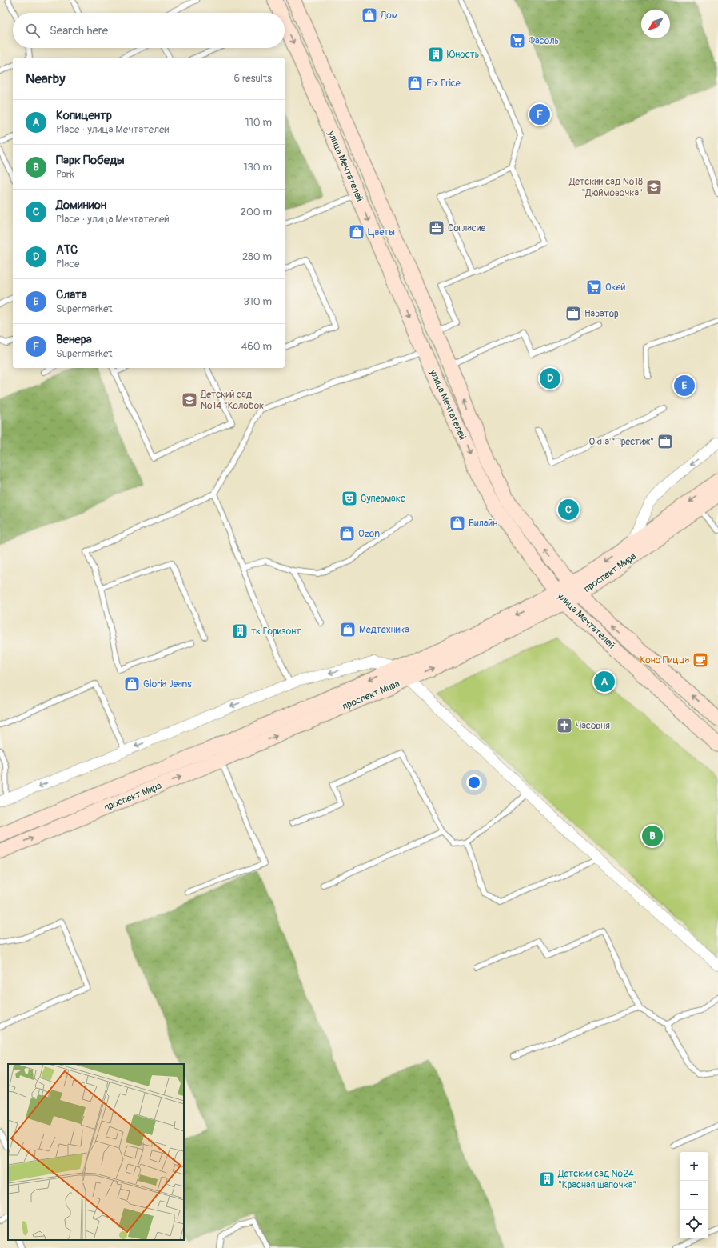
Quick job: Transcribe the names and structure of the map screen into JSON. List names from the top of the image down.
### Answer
{
  "streets": {
    "street": ["улица Мечтателей", "проспект Мира"]
  },
  "crossings": [
    ["улица Мечтателей", "проспект Мира"]
  ],
  "places": {
    "shop": [
      "Дом",
      "Fix Price",
      "Цветы",
      "Билайн",
      "Ozon",
      "Медтехника",
      "Gloria Jeans"
    ],
    "supermarket": ["Фасоль", "Окей"],
    "building": ["Юность", "тк Горизонт", "Детский сад №24 \"Красная шапочка\""],
    "school or university": ["Детский сад №18 \"Дюймовочка\"", "Детский сад №14 \"Колобок"],
    "office": ["Согласие", "Наватор", "Окна \"Престиж\""],
    "theatre": ["Супермакс"],
    "cafe": ["Коно Пицца"],
    "church": ["Часовня"]
  },
  "north": "bottom left",
  "page": {
    "search": "Search here",
    "heading": ["Nearby", "6 results"],
    "list": [
      {
        "mark": "A",
        "name": "Копицентр",
        "note": "Place · улица Мечтателей",
        "value": "110 m"
      },
      {
        "mark": "B",
        "name": "Парк Победы",
        "note": "Park",
        "value": "130 m"
      },
      {
        "mark": "C",
        "name": "Доминион",
        "note": "Place · улица Мечтателей",
        "value": "200 m"
      },
      {
        "mark": "D",
        "name": "АТС",
        "note": "Place",
        "value": "280 m"
      },
      {
        "mark": "E",
        "name": "Слата",
        "note": "Supermarket",
        "value": "310 m"
      },
      {
        "mark": "F",
        "name": "Венера",
        "note": "Supermarket",
        "value": "460 m"
      }
    ],
    "pins": [
      "F",
      "D",
      "E",
      "C",
      "A",
      "B"
    ],
    "map_buttons": ["+", "−"]
  }
}
